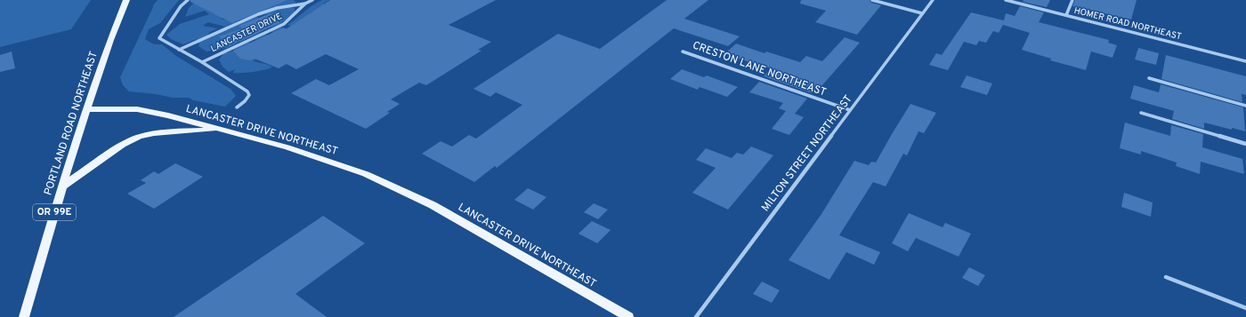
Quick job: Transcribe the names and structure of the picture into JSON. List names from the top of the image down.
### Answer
{
  "streets": {
    "main road": ["PORTLAND ROAD NORTHEAST", "LANCASTER DRIVE NORTHEAST", "OR 99E"],
    "street": [
      "HOMER ROAD NORTHEAST",
      "LANCASTER DRIVE",
      "CRESTON LANE NORTHEAST",
      "MILTON STREET NORTHEAST"
    ]
  },
  "crossings": [
    ["CRESTON LANE NORTHEAST", "MILTON STREET NORTHEAST"],
    ["PORTLAND ROAD NORTHEAST", "LANCASTER DRIVE NORTHEAST"]
  ]
}
